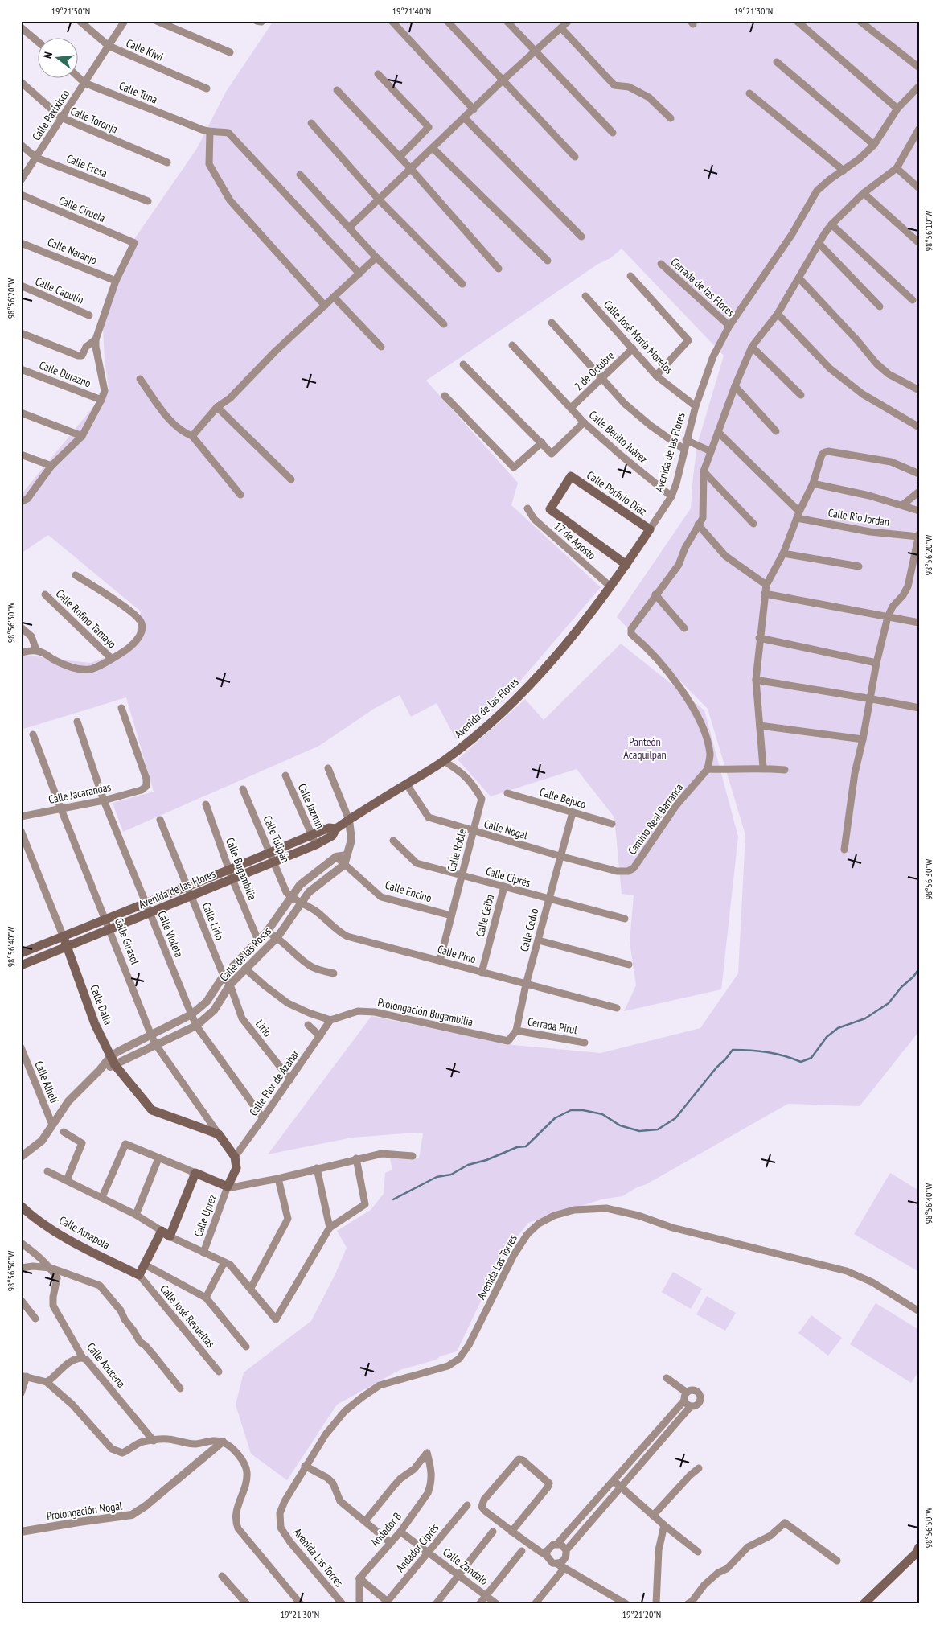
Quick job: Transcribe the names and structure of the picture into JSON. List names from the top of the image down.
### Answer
{
  "streets": {
    "main road": [
      "Avenida de las Flores",
      "Calle Porfirio Díaz",
      "Calle Girasol",
      "Calle Dalia",
      "Calle Amapola"
    ],
    "street": [
      "Calle Kiwi",
      "Calle Tuna",
      "Calle Paxixisco",
      "Calle Toronja",
      "Calle Fresa",
      "Calle Ciruela",
      "Calle Naranjo",
      "Cerrada de las Flores",
      "Calle Capulín",
      "Calle José María Morelos",
      "2 de Octubre",
      "Calle Durazno",
      "Calle Benito Juárez",
      "Calle Rio Jordan",
      "17 de Agosto",
      "Calle Rufino Tamayo",
      "Calle Jacarandas",
      "Calle Bejuco",
      "Calle Jazmín",
      "Camino Real Barranca",
      "Calle Nogal",
      "Calle Tulipán",
      "Calle Roble",
      "Calle Bugambilia",
      "Calle Ciprés",
      "Calle Encino",
      "Calle Ceiba",
      "Calle Lirio",
      "Calle Cedro",
      "Calle Violeta",
      "Calle de las Rosas",
      "Calle Pino",
      "Prolongación Bugambilia",
      "Cerrada Pirul",
      "Lirio",
      "Calle Alhelí",
      "Calle Flor de Azahar",
      "Calle Uprez",
      "Avenida Las Torres",
      "Calle José Revueltas",
      "Calle Azucena",
      "Prolongación Nogal",
      "Andador B",
      "Andador Ciprés",
      "Calle Zandalo"
    ]
  },
  "crossings": [
    ["Calle Kiwi", "Calle Paxixisco"],
    ["Calle Tuna", "Calle Paxixisco"],
    ["Calle Paxixisco", "Calle Toronja"],
    ["Calle Paxixisco", "Calle Fresa"],
    ["Calle Ciruela", "Calle Naranjo"],
    ["Cerrada de las Flores", "Avenida de las Flores"],
    ["Calle José María Morelos", "2 de Octubre"],
    ["Calle José María Morelos", "Avenida de las Flores"],
    ["2 de Octubre", "Calle Benito Juárez"],
    ["Calle Benito Juárez", "Avenida de las Flores"],
    ["Avenida de las Flores", "Calle Porfirio Díaz"],
    ["Avenida de las Flores", "17 de Agosto"],
    ["Avenida de las Flores", "Calle Jazmín"],
    ["Avenida de las Flores", "Calle Nogal"],
    ["Avenida de las Flores", "Calle Tulipán"],
    ["Avenida de las Flores", "Calle Roble"],
    ["Avenida de las Flores", "Calle Bugambilia"],
    ["Avenida de las Flores", "Calle Lirio"],
    ["Avenida de las Flores", "Calle Violeta"],
    ["Avenida de las Flores", "Calle Girasol"],
    ["Avenida de las Flores", "Calle Dalia"],
    ["Calle Jacarandas", "Calle Violeta"],
    ["Calle Jacarandas", "Calle Girasol"],
    ["Calle Bejuco", "Calle Cedro"],
    ["Camino Real Barranca", "Calle Nogal"],
    ["Calle Nogal", "Calle Roble"],
    ["Calle Nogal", "Calle Cedro"],
    ["Calle Tulipán", "Calle de las Rosas"],
    ["Calle Tulipán", "Calle Pino"],
    ["Calle Roble", "Calle Ciprés"],
    ["Calle Roble", "Calle Encino"],
    ["Calle Roble", "Calle Pino"],
    ["Calle Bugambilia", "Calle de las Rosas"],
    ["Calle Ciprés", "Calle Ceiba"],
    ["Calle Ciprés", "Calle Cedro"],
    ["Calle Encino", "Calle de las Rosas"],
    ["Calle Ceiba", "Calle Pino"],
    ["Calle Lirio", "Calle de las Rosas"],
    ["Calle Lirio", "Lirio"],
    ["Calle Cedro", "Calle Pino"],
    ["Calle Cedro", "Prolongación Bugambilia"],
    ["Calle Cedro", "Cerrada Pirul"],
    ["Calle Violeta", "Calle de las Rosas"],
    ["Calle Violeta", "Calle Flor de Azahar"],
    ["Calle Girasol", "Calle de las Rosas"],
    ["Calle Girasol", "Calle Dalia"],
    ["Calle Girasol", "Calle Flor de Azahar"],
    ["Calle de las Rosas", "Calle Pino"],
    ["Calle de las Rosas", "Calle Dalia"],
    ["Calle de las Rosas", "Lirio"],
    ["Calle de las Rosas", "Calle Alhelí"],
    ["Prolongación Bugambilia", "Cerrada Pirul"],
    ["Prolongación Bugambilia", "Calle Flor de Azahar"],
    ["Lirio", "Calle Flor de Azahar"],
    ["Calle Amapola", "Calle José Revueltas"],
    ["Andador B", "Calle Zandalo"],
    ["Andador Ciprés", "Calle Zandalo"]
  ],
  "parks": ["Panteón Acaquilpan"],
  "north": "left",
  "coordinates": [
    "19°21'50\"N",
    "19°21'40\"N",
    "19°21'30\"N",
    "98°56'10\"W",
    "98°56'20\"W",
    "98°56'30\"W",
    "98°56'40\"W",
    "98°56'50\"W",
    "19°21'20\"N"
  ]
}
